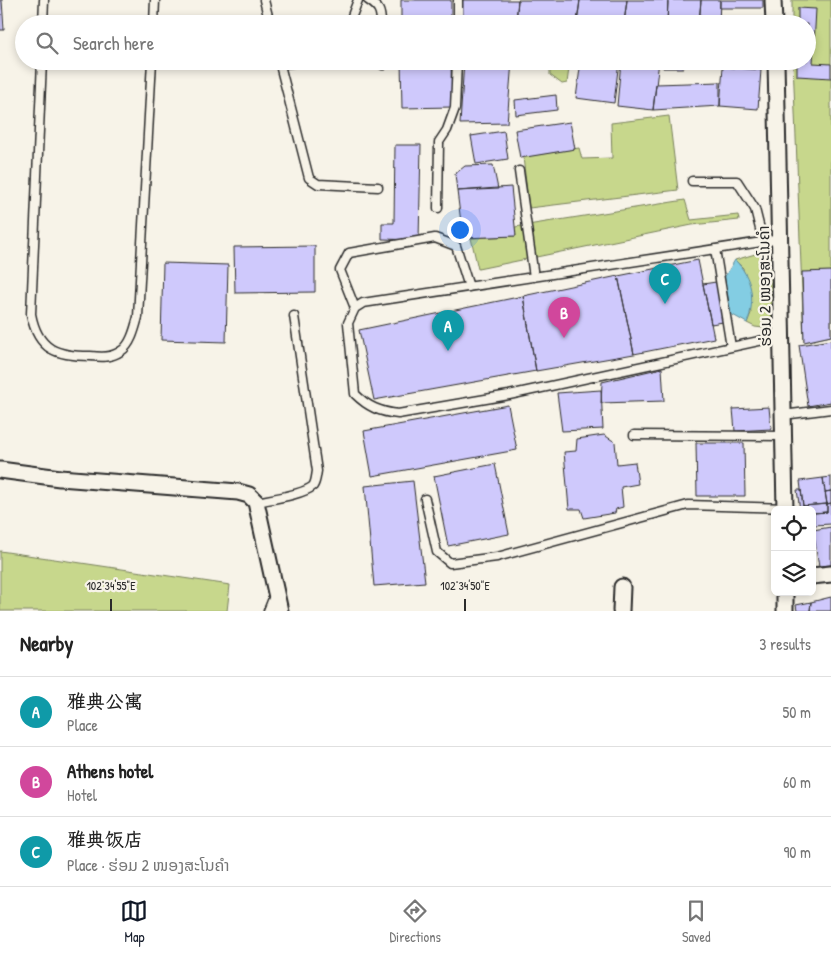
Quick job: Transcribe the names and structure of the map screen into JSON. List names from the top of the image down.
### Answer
{
  "streets": {
    "street": ["ຮ່ອມ 2 ໜອງສະໂນຄໍາ"]
  },
  "page": {
    "search": "Search here",
    "pins": ["C", "B", "A"],
    "heading": ["Nearby", "3 results"],
    "list": [
      {
        "mark": "A",
        "name": "雅典公寓",
        "note": "Place",
        "value": "50 m"
      },
      {
        "mark": "B",
        "name": "Athens hotel",
        "note": "Hotel",
        "value": "60 m"
      },
      {
        "mark": "C",
        "name": "雅典饭店",
        "note": "Place · ຮ່ອມ 2 ໜອງສະໂນຄໍາ",
        "value": "90 m"
      }
    ],
    "nav": ["Map", "Directions", "Saved"]
  },
  "coordinates": ["102°34'55\"E", "102°34'50\"E"]
}
